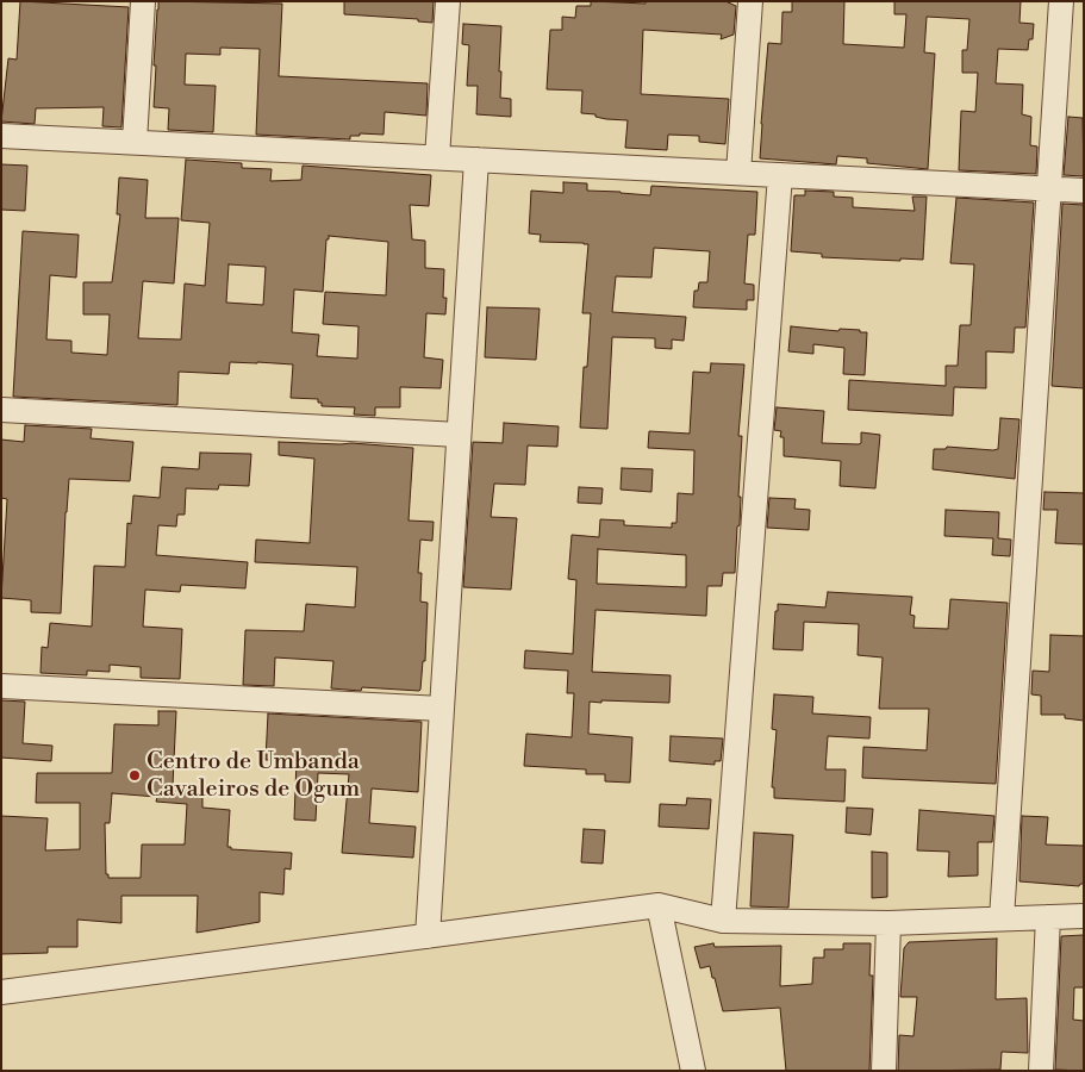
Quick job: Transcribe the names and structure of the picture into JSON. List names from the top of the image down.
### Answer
{
  "places": ["Centro de Umbanda Cavaleiros de Ogum"]
}
